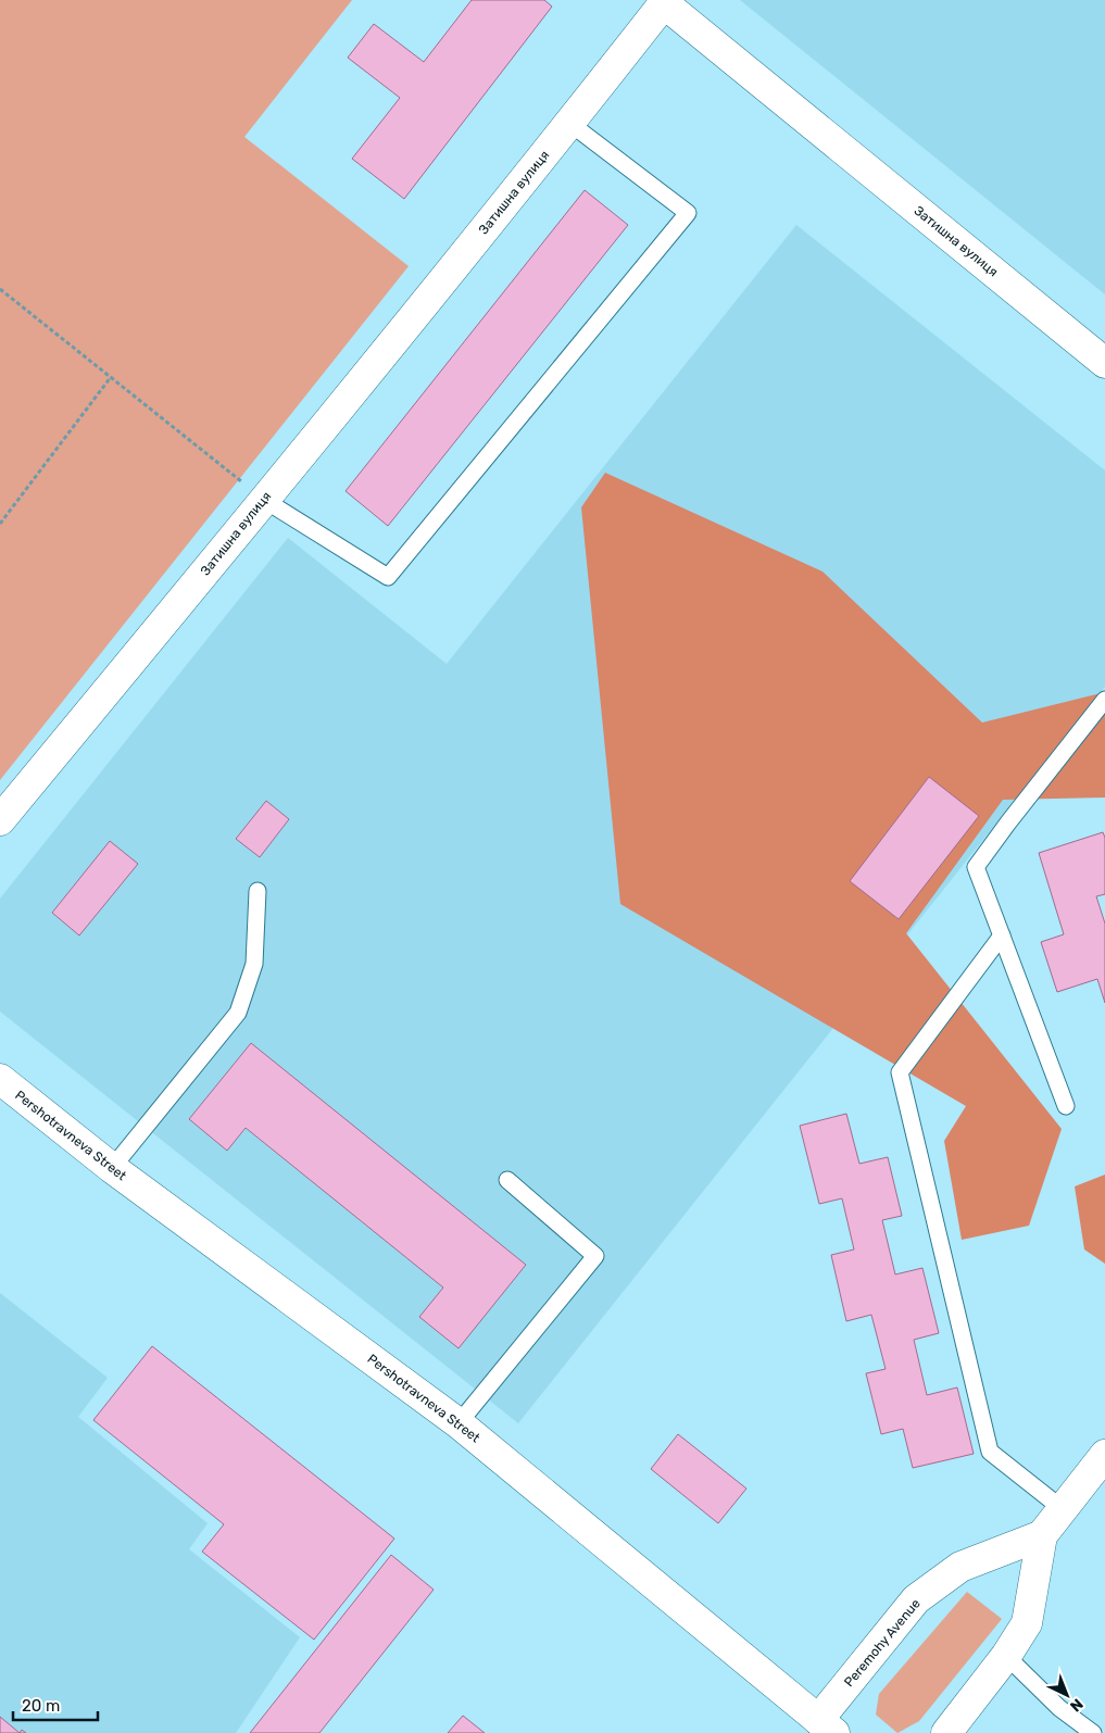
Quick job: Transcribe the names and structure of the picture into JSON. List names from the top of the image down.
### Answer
{
  "streets": {
    "street": ["Затишна вулиця", "Pershotravneva Street", "Peremohy Avenue"]
  },
  "crossings": [
    ["Pershotravneva Street", "Peremohy Avenue"]
  ],
  "scale_bar": "20 m",
  "north": "bottom right"
}
